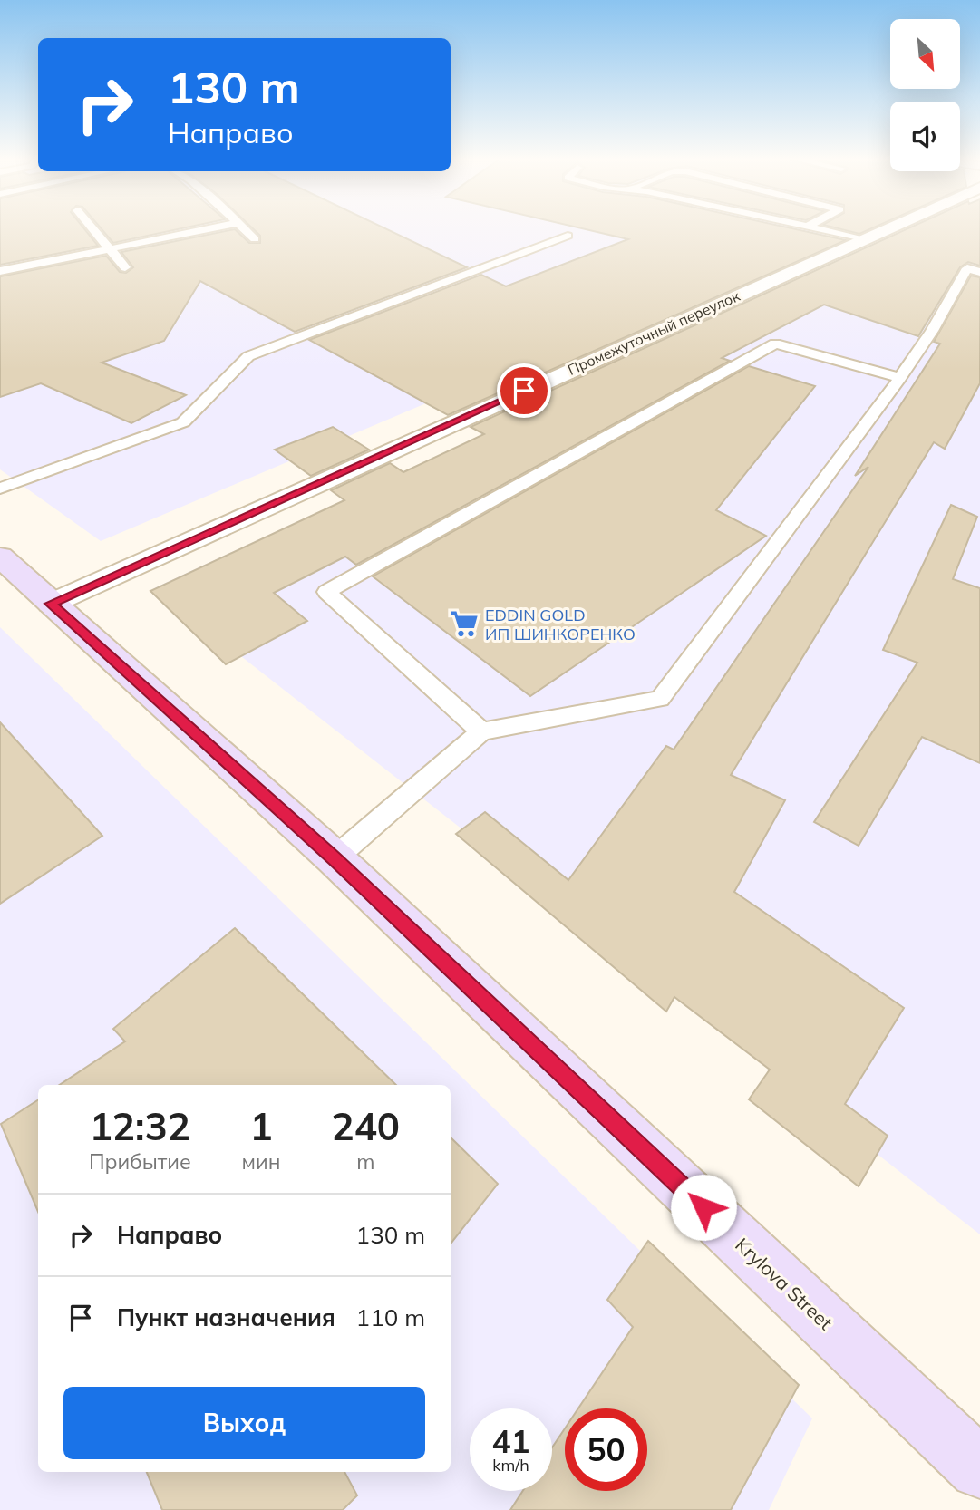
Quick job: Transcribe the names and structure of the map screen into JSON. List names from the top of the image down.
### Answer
{
  "streets": {
    "main road": ["Krylova Street"],
    "street": ["Промежуточный переулок"]
  },
  "crossings": [
    ["Промежуточный переулок", "Krylova Street"]
  ],
  "places": {
    "supermarket": ["EDDIN GOLD ИП ШИНКОРЕНКО"]
  },
  "north": "bottom right",
  "page": {
    "turn": ["130 m", "Направо"],
    "eta": [
      "12:32",
      "Прибытие",
      "1",
      "мин",
      "240",
      "m"
    ],
    "list": [
      {
        "name": "Направо",
        "value": "130 m"
      },
      {
        "name": "Пункт назначения",
        "value": "110 m"
      }
    ],
    "buttons": "Выход",
    "speed": "41 km/h",
    "limit": "50"
  }
}
